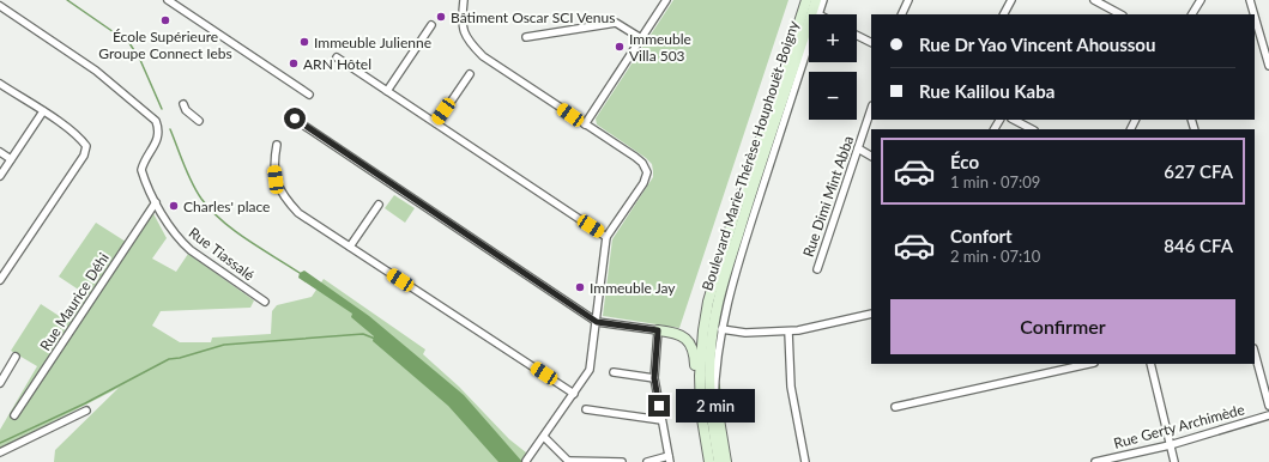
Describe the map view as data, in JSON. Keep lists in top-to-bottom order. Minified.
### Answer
{"streets":{"main road":["Boulevard Marie-Thérèse Houphouët-Boigny"],"street":["Rue Dimi Mint Abba","Rue Tiassalé","Rue Maurice Déhi","Rue Gerty Archimède"]},"crossings":[["Rue Tiassalé","Rue Maurice Déhi"]],"places":["Bâtiment Oscar SCI Venus","École Supérieure Groupe Connect Iebs","Immeuble Julienne","Immeuble Villa 503","ARN Hôtel","Charles' place","Immeuble Jay"],"page":{"map_buttons":["+","−"],"banner":["Rue Dr Yao Vincent Ahoussou","Rue Kalilou Kaba"],"list":[{"name":"Éco","note":"1 min · 07:09","value":"627 CFA"},{"name":"Confort","note":"2 min · 07:10","value":"846 CFA"}],"buttons":"Confirmer","bubble":"2 min"}}
